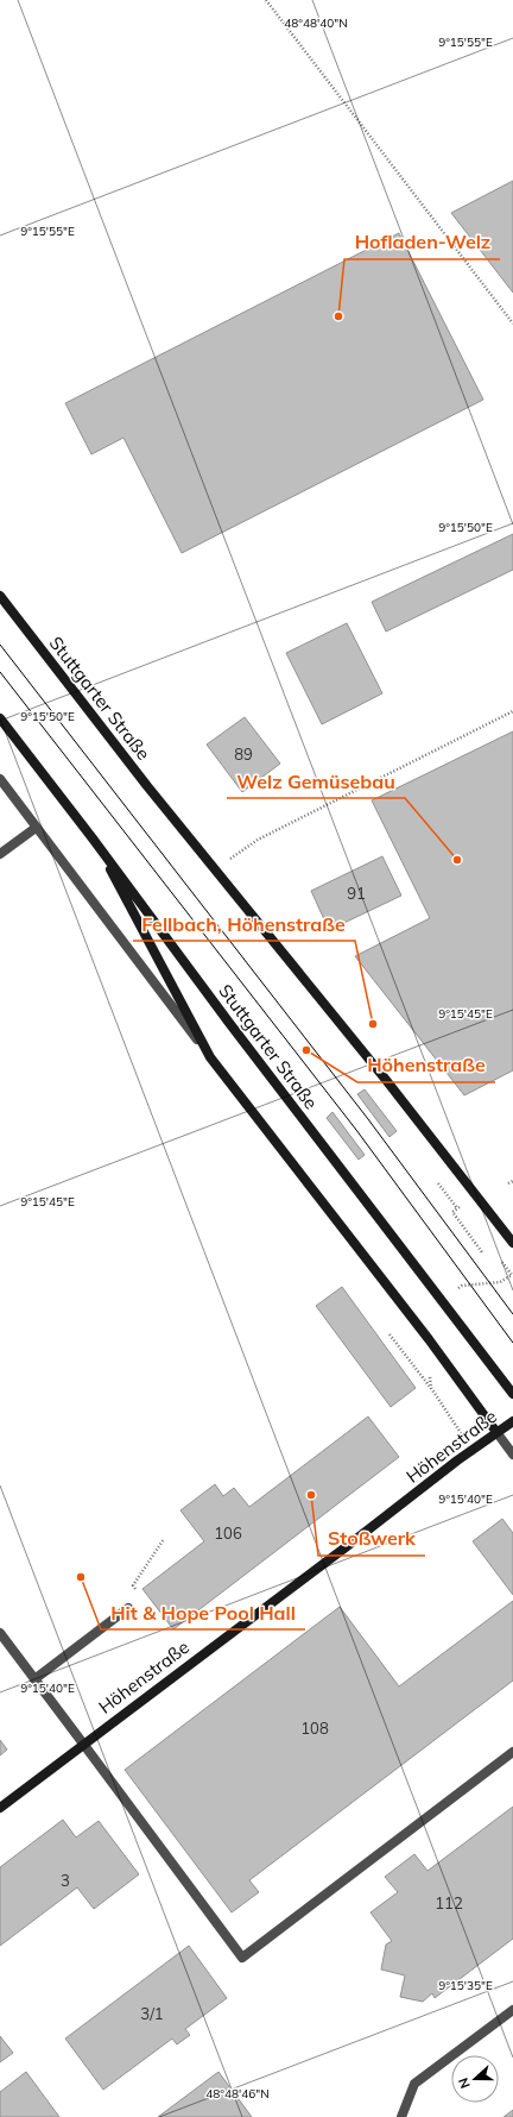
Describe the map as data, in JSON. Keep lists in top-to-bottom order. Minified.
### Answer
{"streets":{"main road":["Stuttgarter Straße","Höhenstraße"]},"places":["Hofladen-Welz","Welz Gemüsebau","Fellbach, Höhenstraße","Höhenstraße","Stoßwerk","Hit & Hope Pool Hall"],"house_numbers":["89","91","106","108","3","112","3/1"],"north":"left","coordinates":["48°48'40\"N","9°15'55\"E","9°15'50\"E","9°15'45\"E","9°15'40\"E","9°15'35\"E","48°48'46\"N"]}
